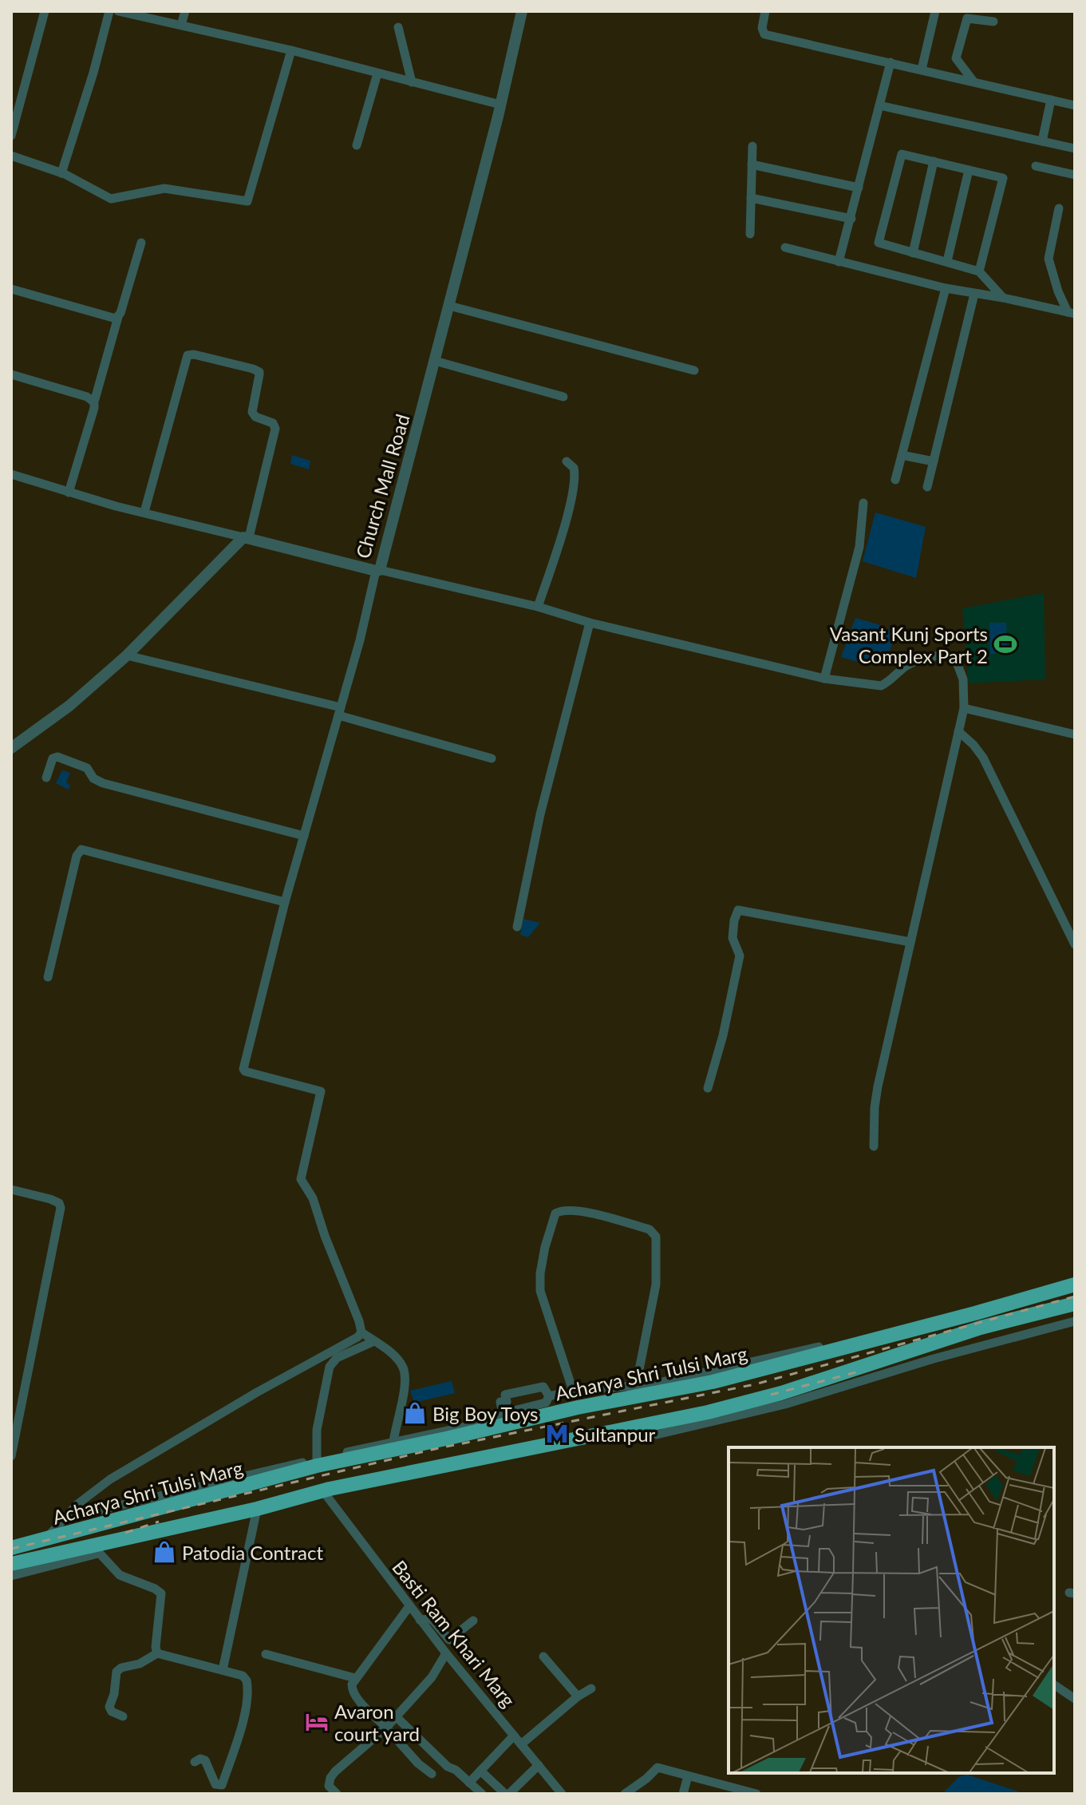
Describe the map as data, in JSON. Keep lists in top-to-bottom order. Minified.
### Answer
{"streets":{"highway":["Acharya Shri Tulsi Marg"],"street":["Church Mall Road","Basti Ram Khari Marg"]},"crossings":[["Acharya Shri Tulsi Marg","Basti Ram Khari Marg"]],"places":{"sports":["Vasant Kunj Sports Complex Part 2"],"shop":["Big Boy Toys","Patodia Contract"],"metro station":["Sultanpur"],"hotel":["Avaron court yard"]}}
